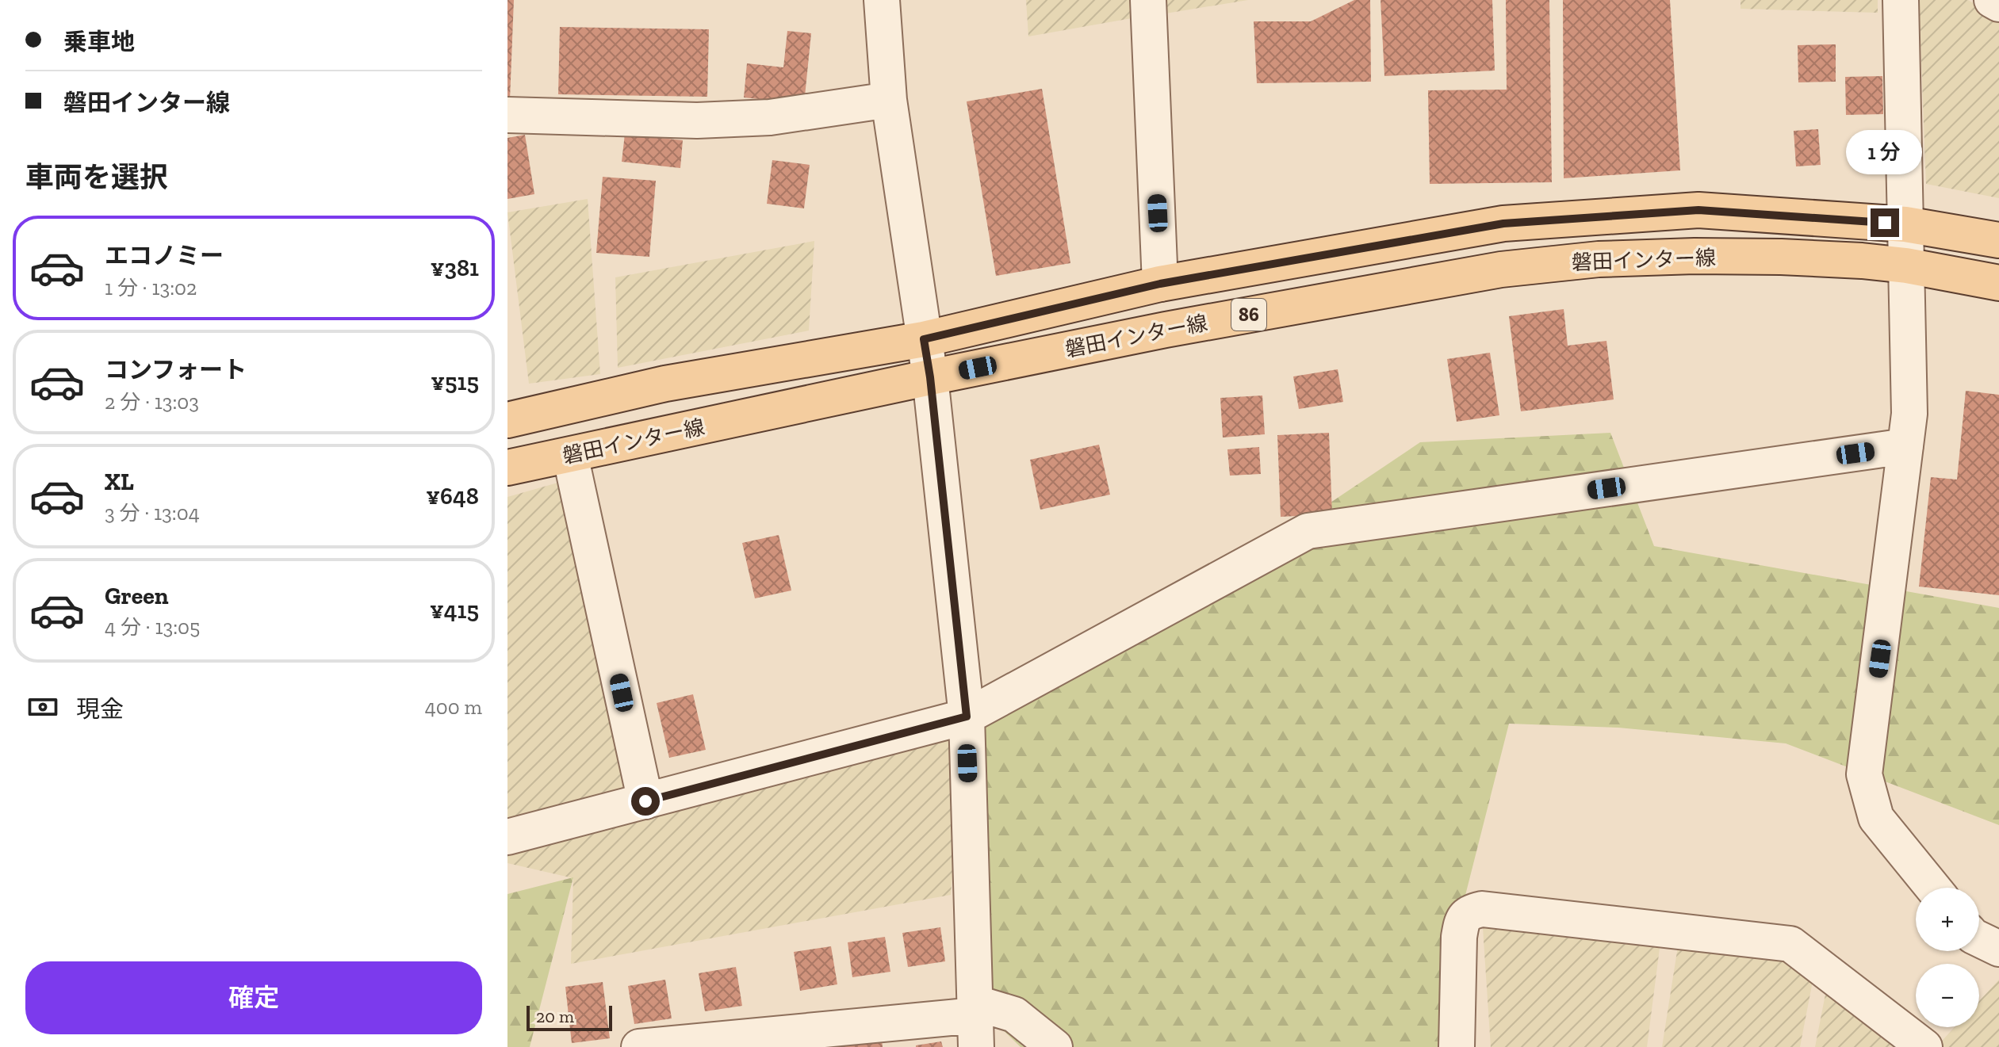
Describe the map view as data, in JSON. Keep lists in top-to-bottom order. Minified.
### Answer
{"streets":{"main road":["磐田インター線","86"]},"scale_bar":"20 m","page":{"banner":["乗車地","磐田インター線"],"bubble":"1 分","heading":"車両を選択","list":[{"name":"エコノミー","note":"1 分 · 13:02","value":"¥381"},{"name":"コンフォート","note":"2 分 · 13:03","value":"¥515"},{"name":"XL","note":"3 分 · 13:04","value":"¥648"},{"name":"Green","note":"4 分 · 13:05","value":"¥415"}],"pay":["現金","400 m"],"map_buttons":["+","−"],"buttons":"確定","scale":"20 m"}}
